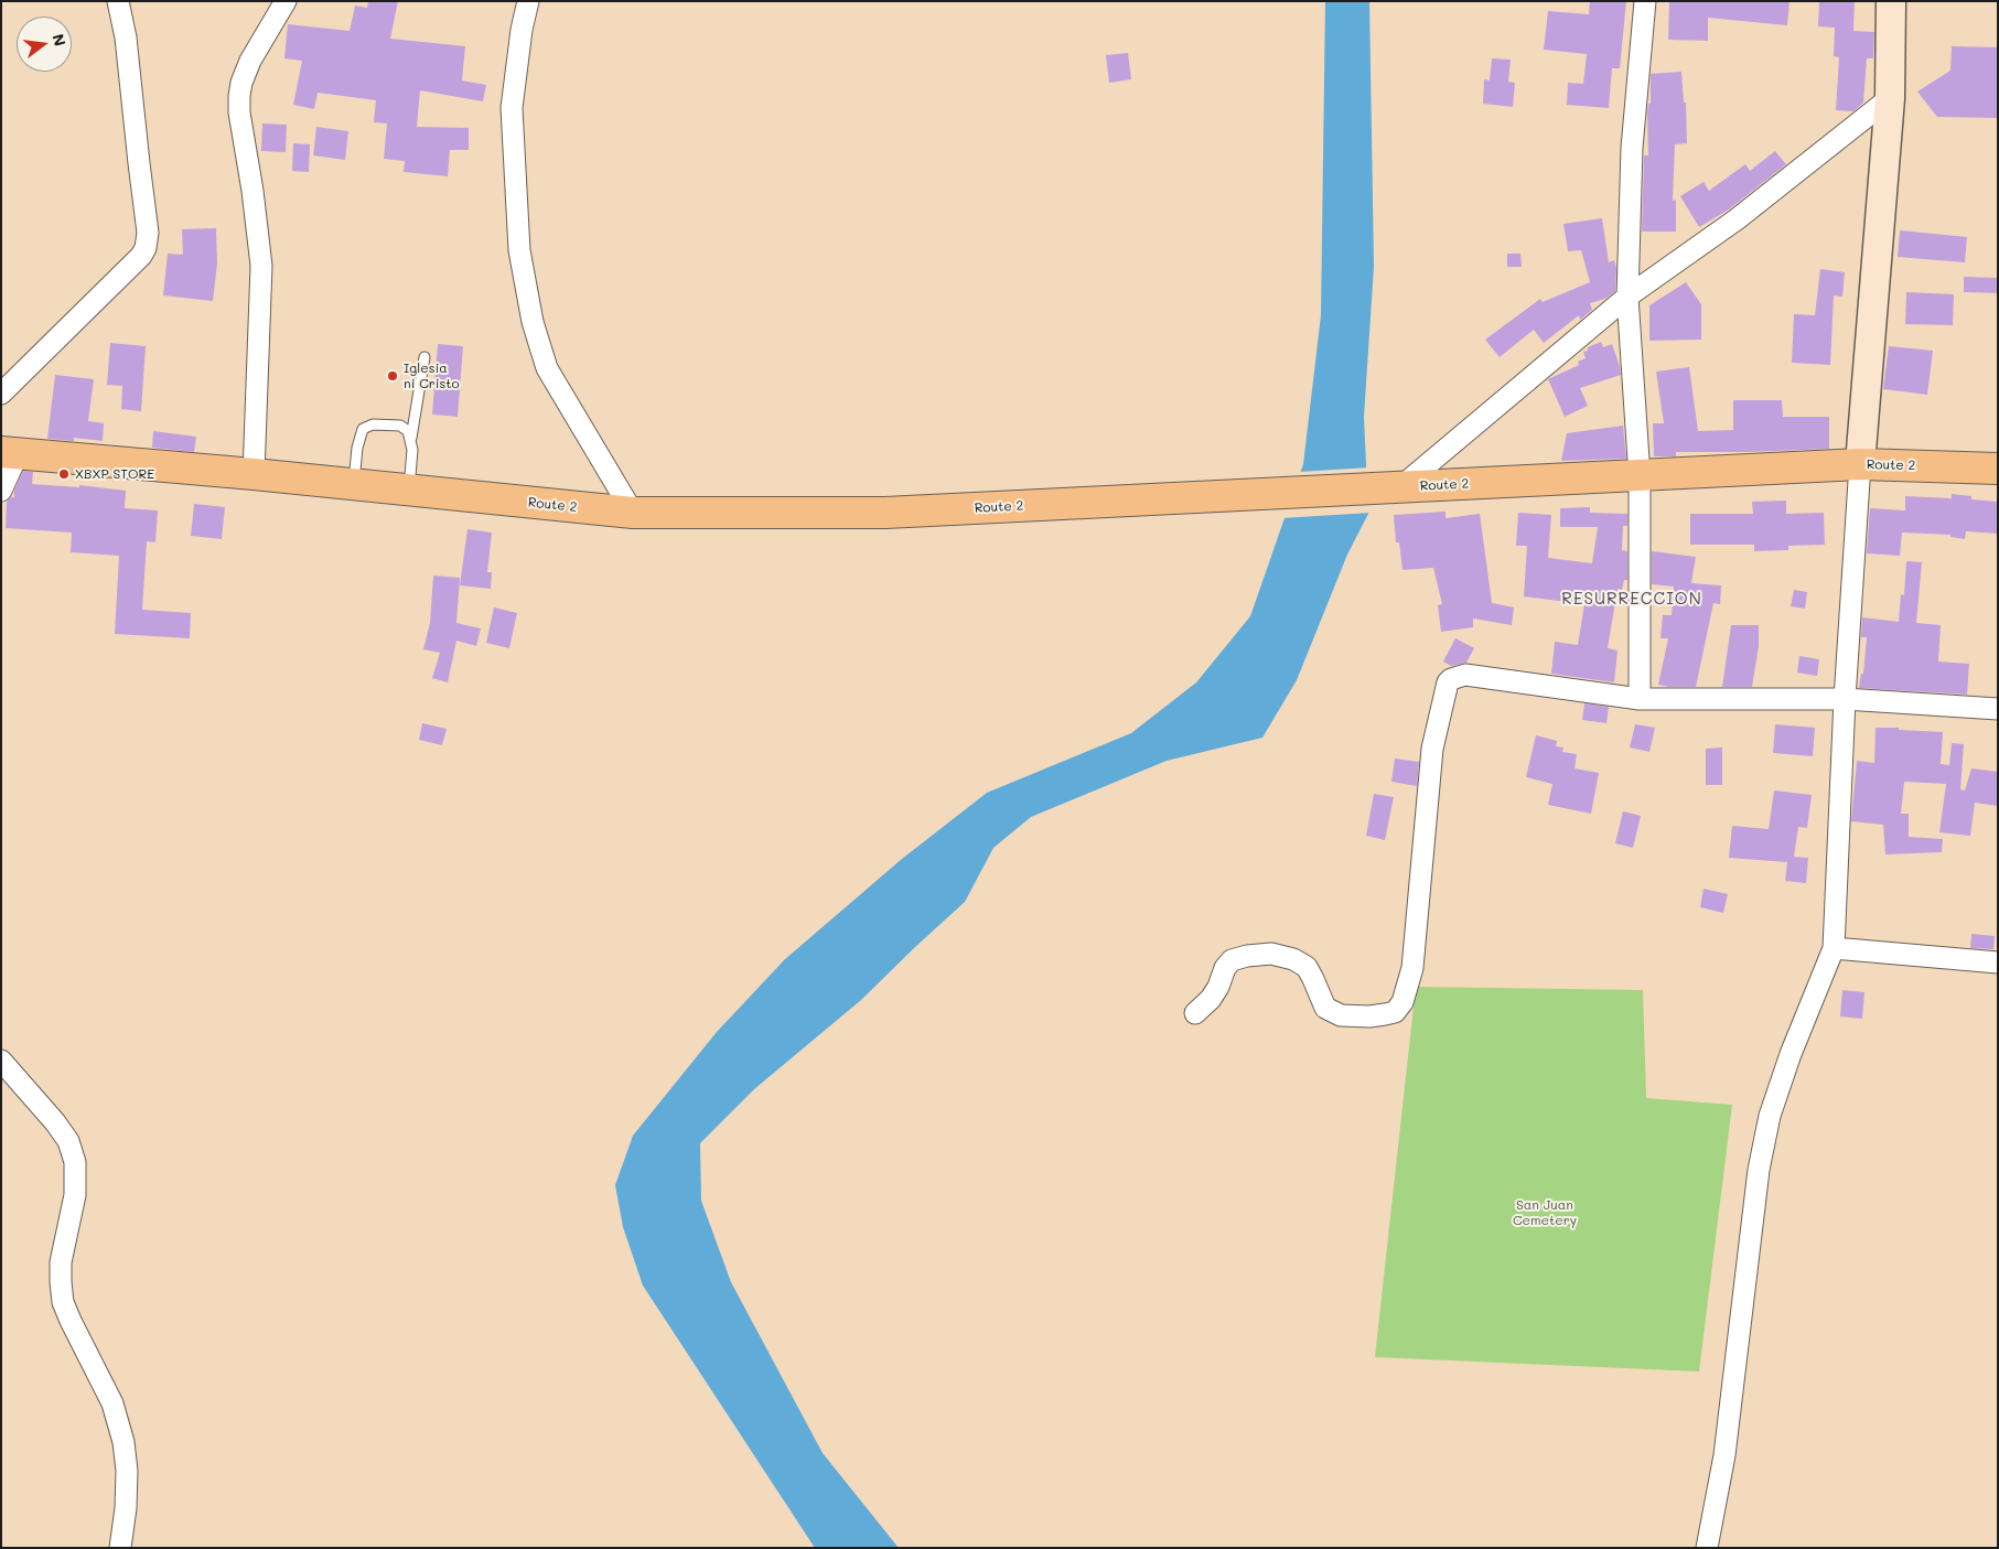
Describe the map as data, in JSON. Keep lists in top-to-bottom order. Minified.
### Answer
{"streets":{"highway":["Route 2"]},"districts":["RESURRECCION"],"parks":["San Juan Cemetery"],"places":["Iglesia ni Cristo","XBXP STORE"],"north":"right"}
